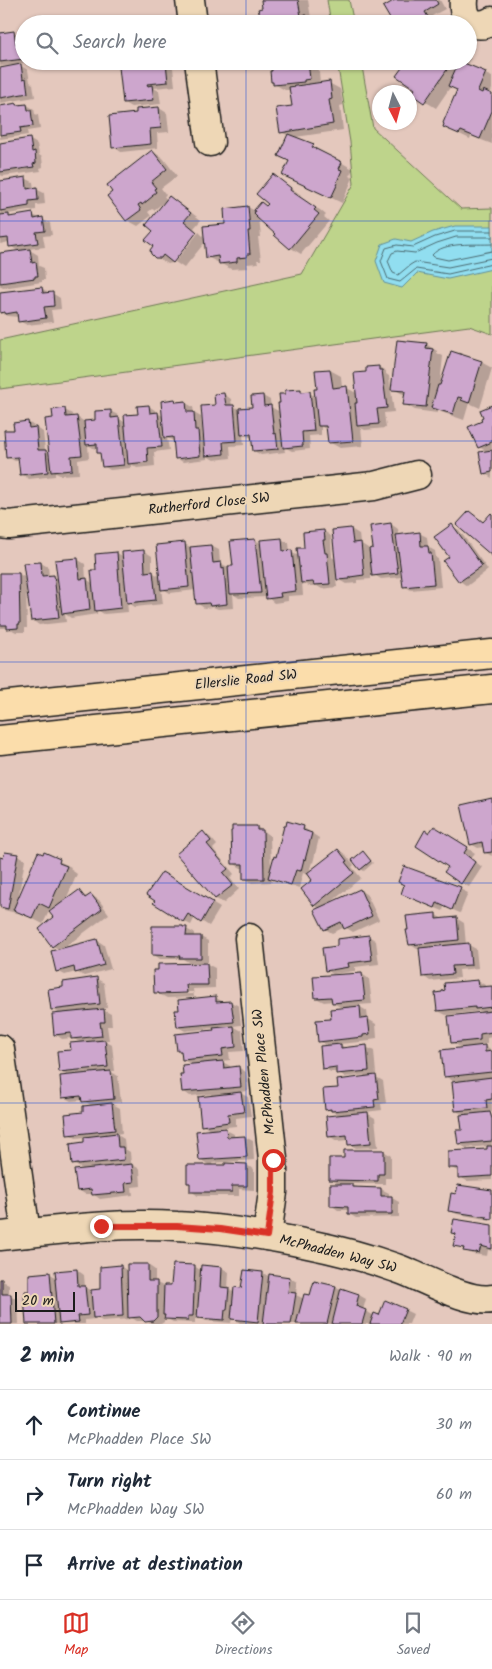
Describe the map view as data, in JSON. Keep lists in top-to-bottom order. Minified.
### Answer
{"streets":{"main road":["Ellerslie Road SW"],"street":["Rutherford Close SW","McPhadden Place SW","McPhadden Way SW"]},"crossings":[["McPhadden Place SW","McPhadden Way SW"]],"scale_bar":"20 m","north":"bottom","page":{"search":"Search here","scale":"20 m","heading":["2 min","Walk · 90 m"],"list":[["Continue","McPhadden Place SW","30 m"],["Turn right","McPhadden Way SW","60 m"],"Arrive at destination"],"nav":["Map","Directions","Saved"]}}
